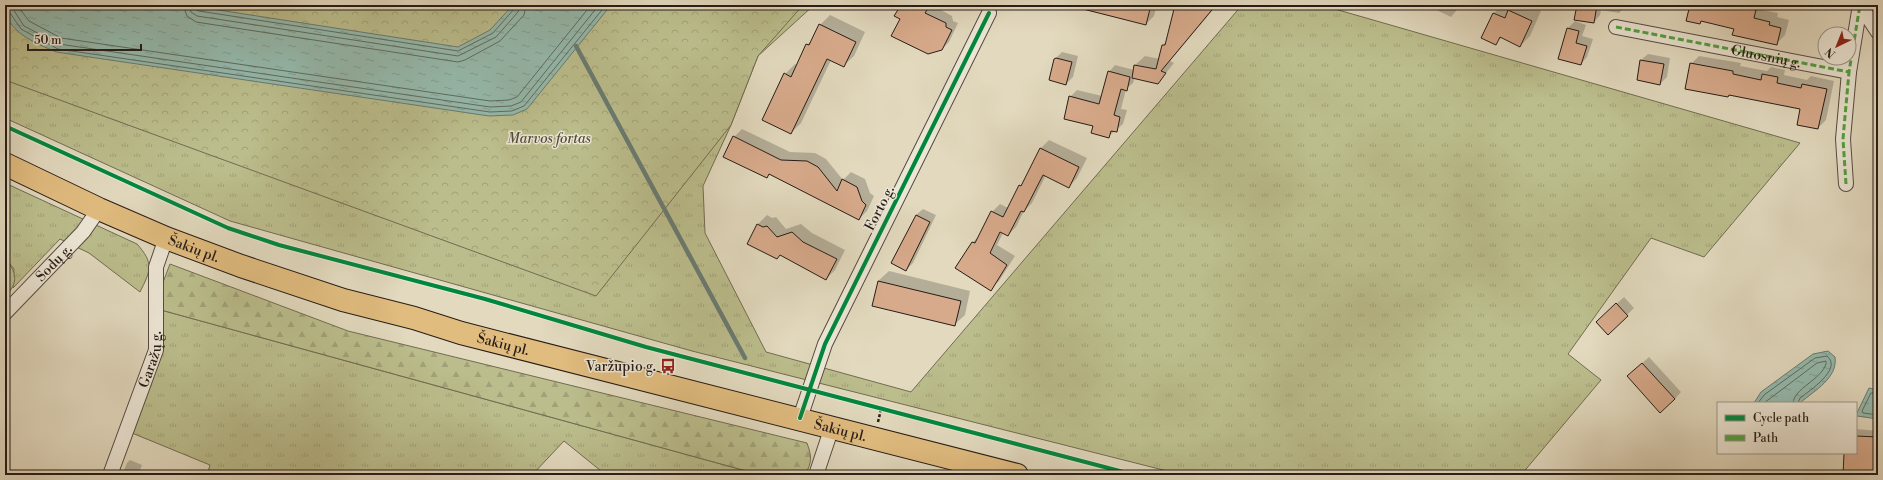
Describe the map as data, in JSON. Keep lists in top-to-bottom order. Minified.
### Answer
{"streets":{"main road":["Šakių pl."],"street":["Gluosnių g.","Forto g.","Sodų g.","Garažų g."]},"crossings":[["Forto g.","Šakių pl."],["Šakių pl.","Sodų g."],["Šakių pl.","Garažų g."]],"parks":["Marvos fortas"],"places":{"bus stop":["Varžupio g."]},"legend":["Cycle path","Path"],"scale_bar":"50 m","north":"bottom left"}
